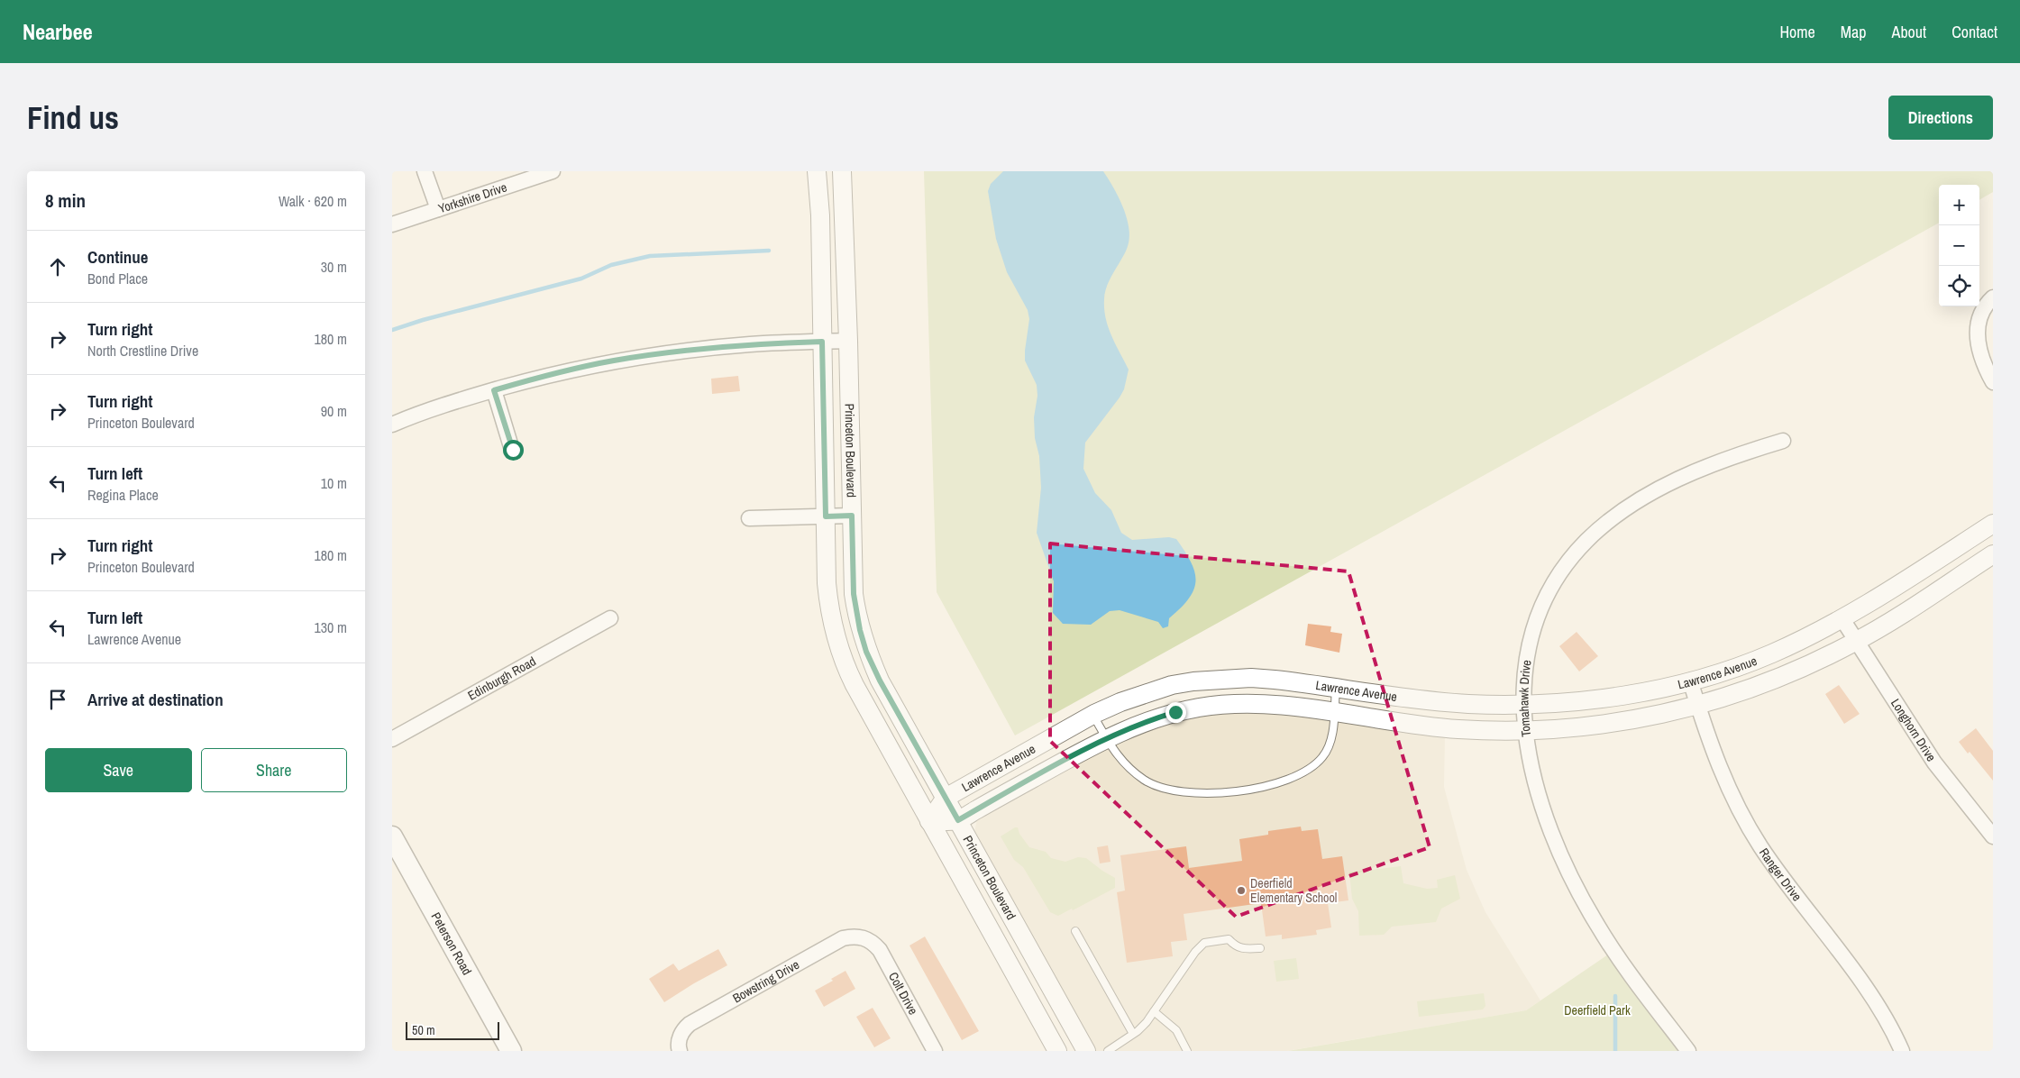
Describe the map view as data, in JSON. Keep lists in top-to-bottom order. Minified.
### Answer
{"streets":{"main road":["Peterson Road"],"street":["Yorkshire Drive","Princeton Boulevard","Lawrence Avenue","Edinburgh Road","Tomahawk Drive","Longhorn Drive","Ranger Drive","Bowstring Drive","Colt Drive"]},"crossings":[["Princeton Boulevard","Lawrence Avenue"],["Lawrence Avenue","Tomahawk Drive"],["Lawrence Avenue","Longhorn Drive"],["Lawrence Avenue","Ranger Drive"],["Bowstring Drive","Colt Drive"]],"parks":["Deerfield Park"],"places":["Deerfield Elementary School"],"scale_bar":"50 m","page":{"header":"Nearbee","nav":["Home","Map","About","Contact"],"buttons":["Directions",["Save","Share"]],"title":"Find us","heading":["8 min","Walk · 620 m"],"map_buttons":["+","−"],"list":[["Continue","Bond Place","30 m"],["Turn right","North Crestline Drive","180 m"],["Turn right","Princeton Boulevard","90 m"],["Turn left","Regina Place","10 m"],["Turn right","Princeton Boulevard","180 m"],["Turn left","Lawrence Avenue","130 m"],"Arrive at destination"],"scale":"50 m"}}
